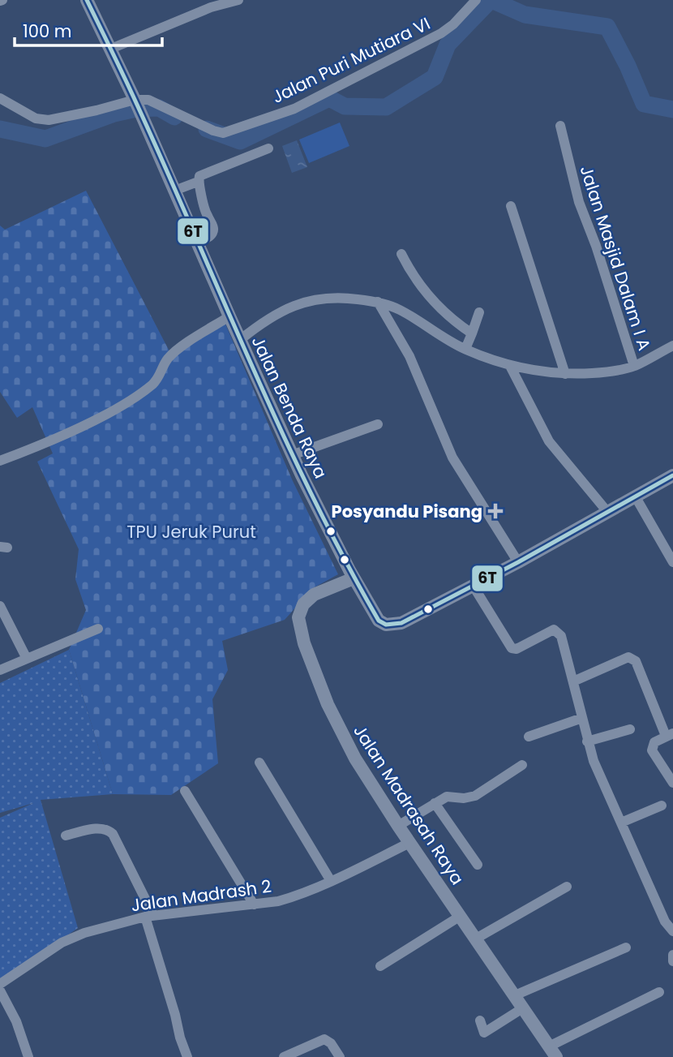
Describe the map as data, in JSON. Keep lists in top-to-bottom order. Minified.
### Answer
{"streets":{"street":["Jalan Puri Mutiara VI","Jalan Masjid Dalam I A","Jalan Benda Raya","Jalan Madrasah Raya","Jalan Madrash 2"]},"crossings":[["Jalan Puri Mutiara VI","Jalan Benda Raya"],["Jalan Benda Raya","Jalan Madrasah Raya"],["Jalan Madrasah Raya","Jalan Madrash 2"]],"parks":["TPU Jeruk Purut"],"places":{"health":["Posyandu Pisang"]},"lines":["transit line 6T"],"scale_bar":"100 m"}
